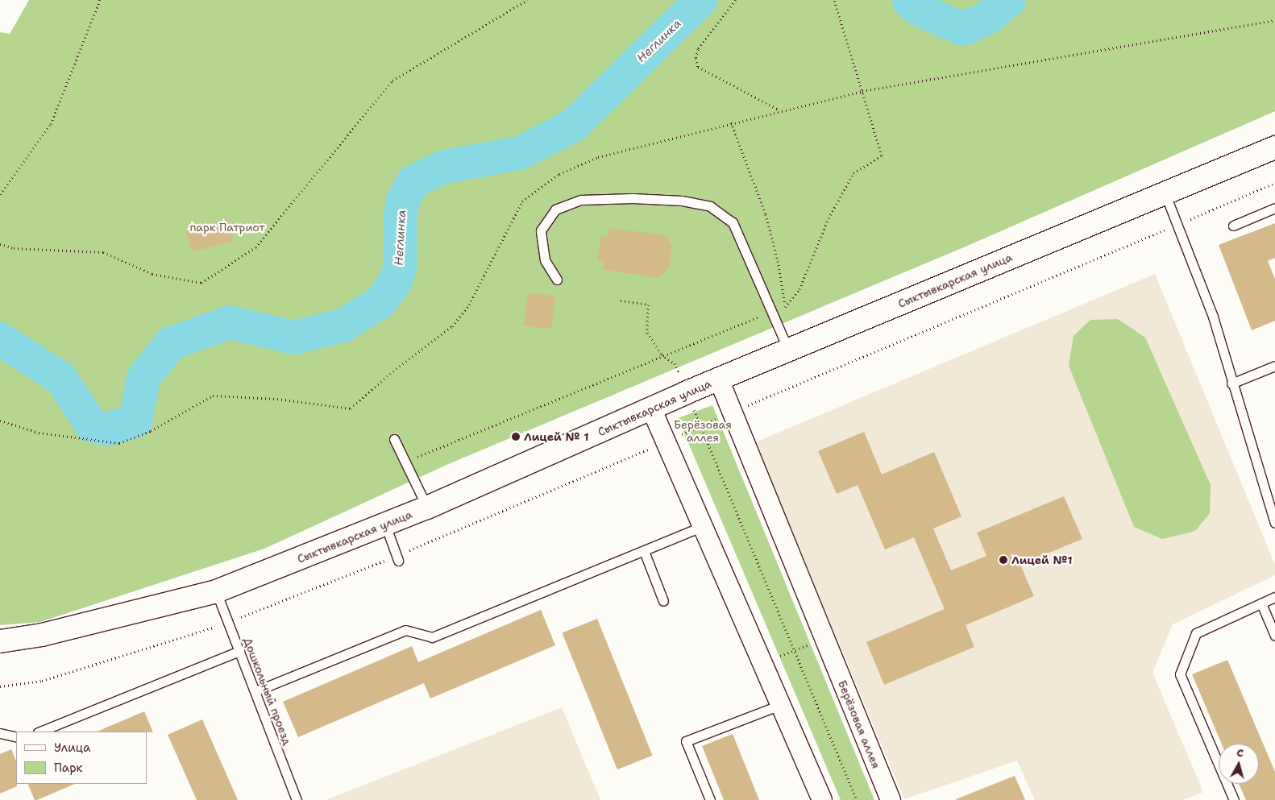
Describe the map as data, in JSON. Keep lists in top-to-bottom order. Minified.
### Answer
{"streets":{"street":["Сыктывкарская улица","Берёзовая аллея"],"lane":["Дошкольный проезд"]},"crossings":[["Сыктывкарская улица","Дошкольный проезд"],["Сыктывкарская улица","Берёзовая аллея"]],"water":["Неглинка"],"parks":["парк Патриот","Берёзовая аллея"],"places":["Лицей № 1","Лицей №1"],"legend":["Улица","Парк"],"north":"top"}
